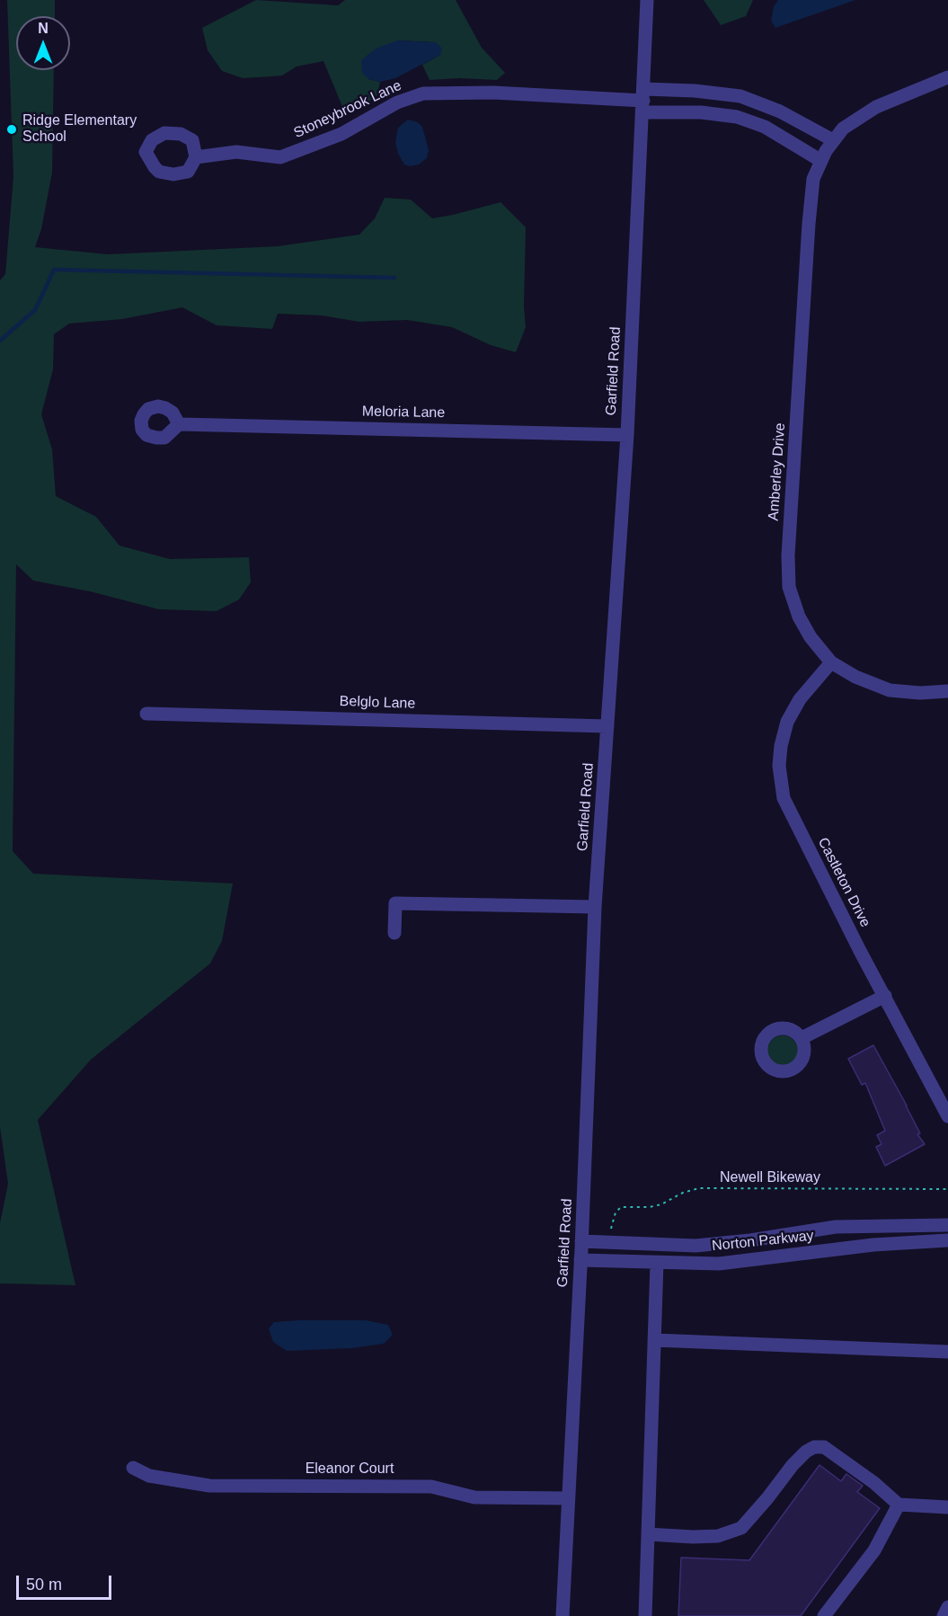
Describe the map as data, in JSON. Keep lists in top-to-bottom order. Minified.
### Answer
{"streets":{"street":["Stoneybrook Lane","Garfield Road","Meloria Lane","Amberley Drive","Belglo Lane","Castleton Drive","Norton Parkway","Eleanor Court"],"path":["Newell Bikeway"]},"crossings":[["Stoneybrook Lane","Garfield Road"],["Garfield Road","Meloria Lane"],["Garfield Road","Belglo Lane"],["Garfield Road","Norton Parkway"],["Garfield Road","Eleanor Court"],["Amberley Drive","Castleton Drive"]],"places":["Ridge Elementary School"],"scale_bar":"50 m","north":"top"}
